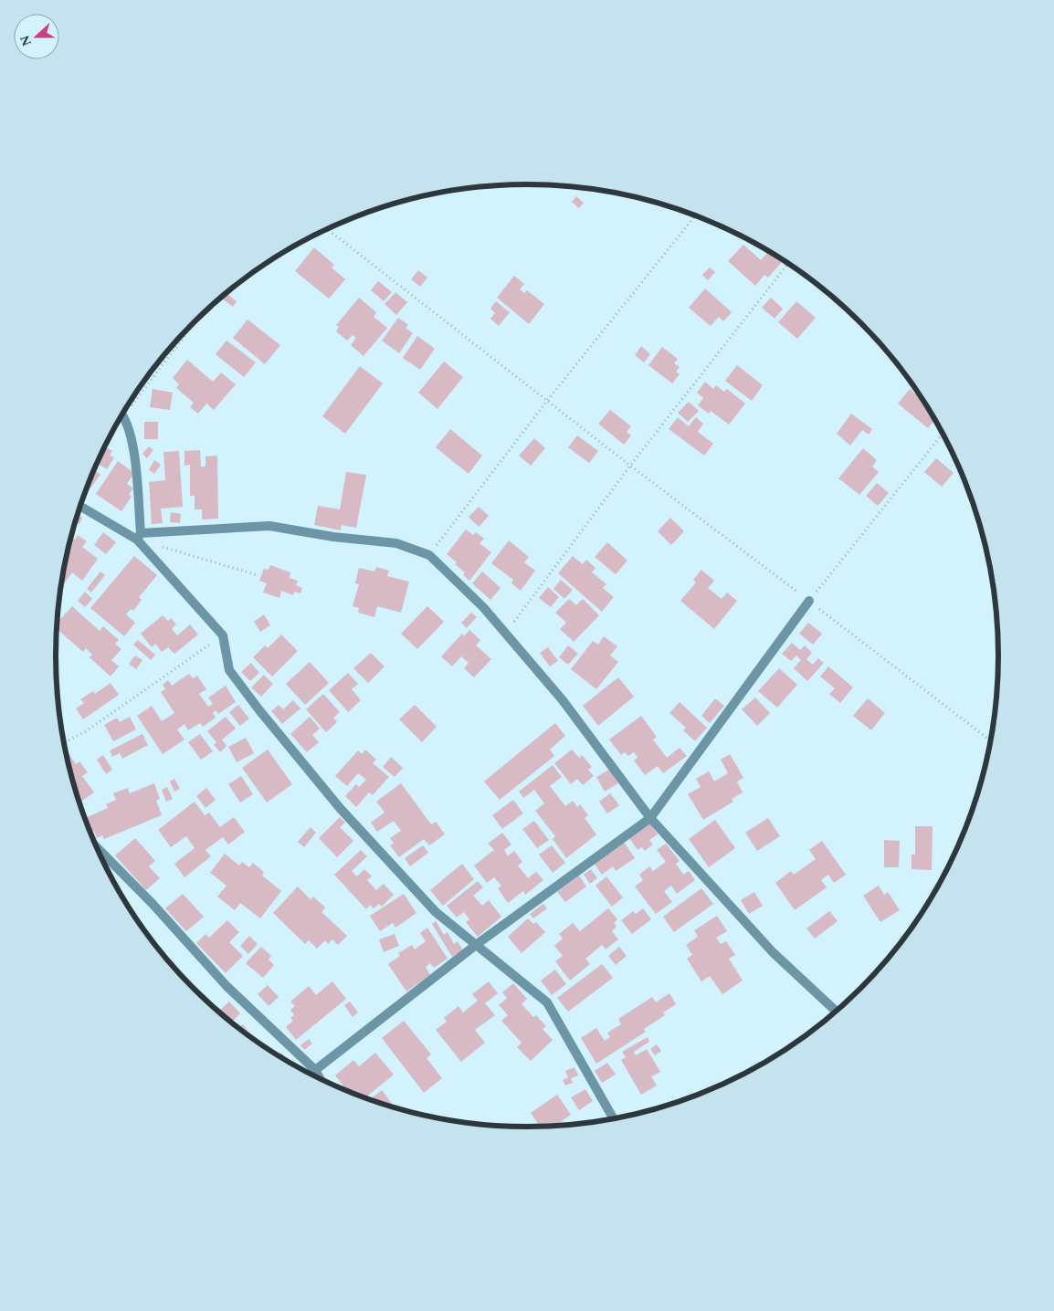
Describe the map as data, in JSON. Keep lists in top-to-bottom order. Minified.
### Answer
{"north":"left"}
